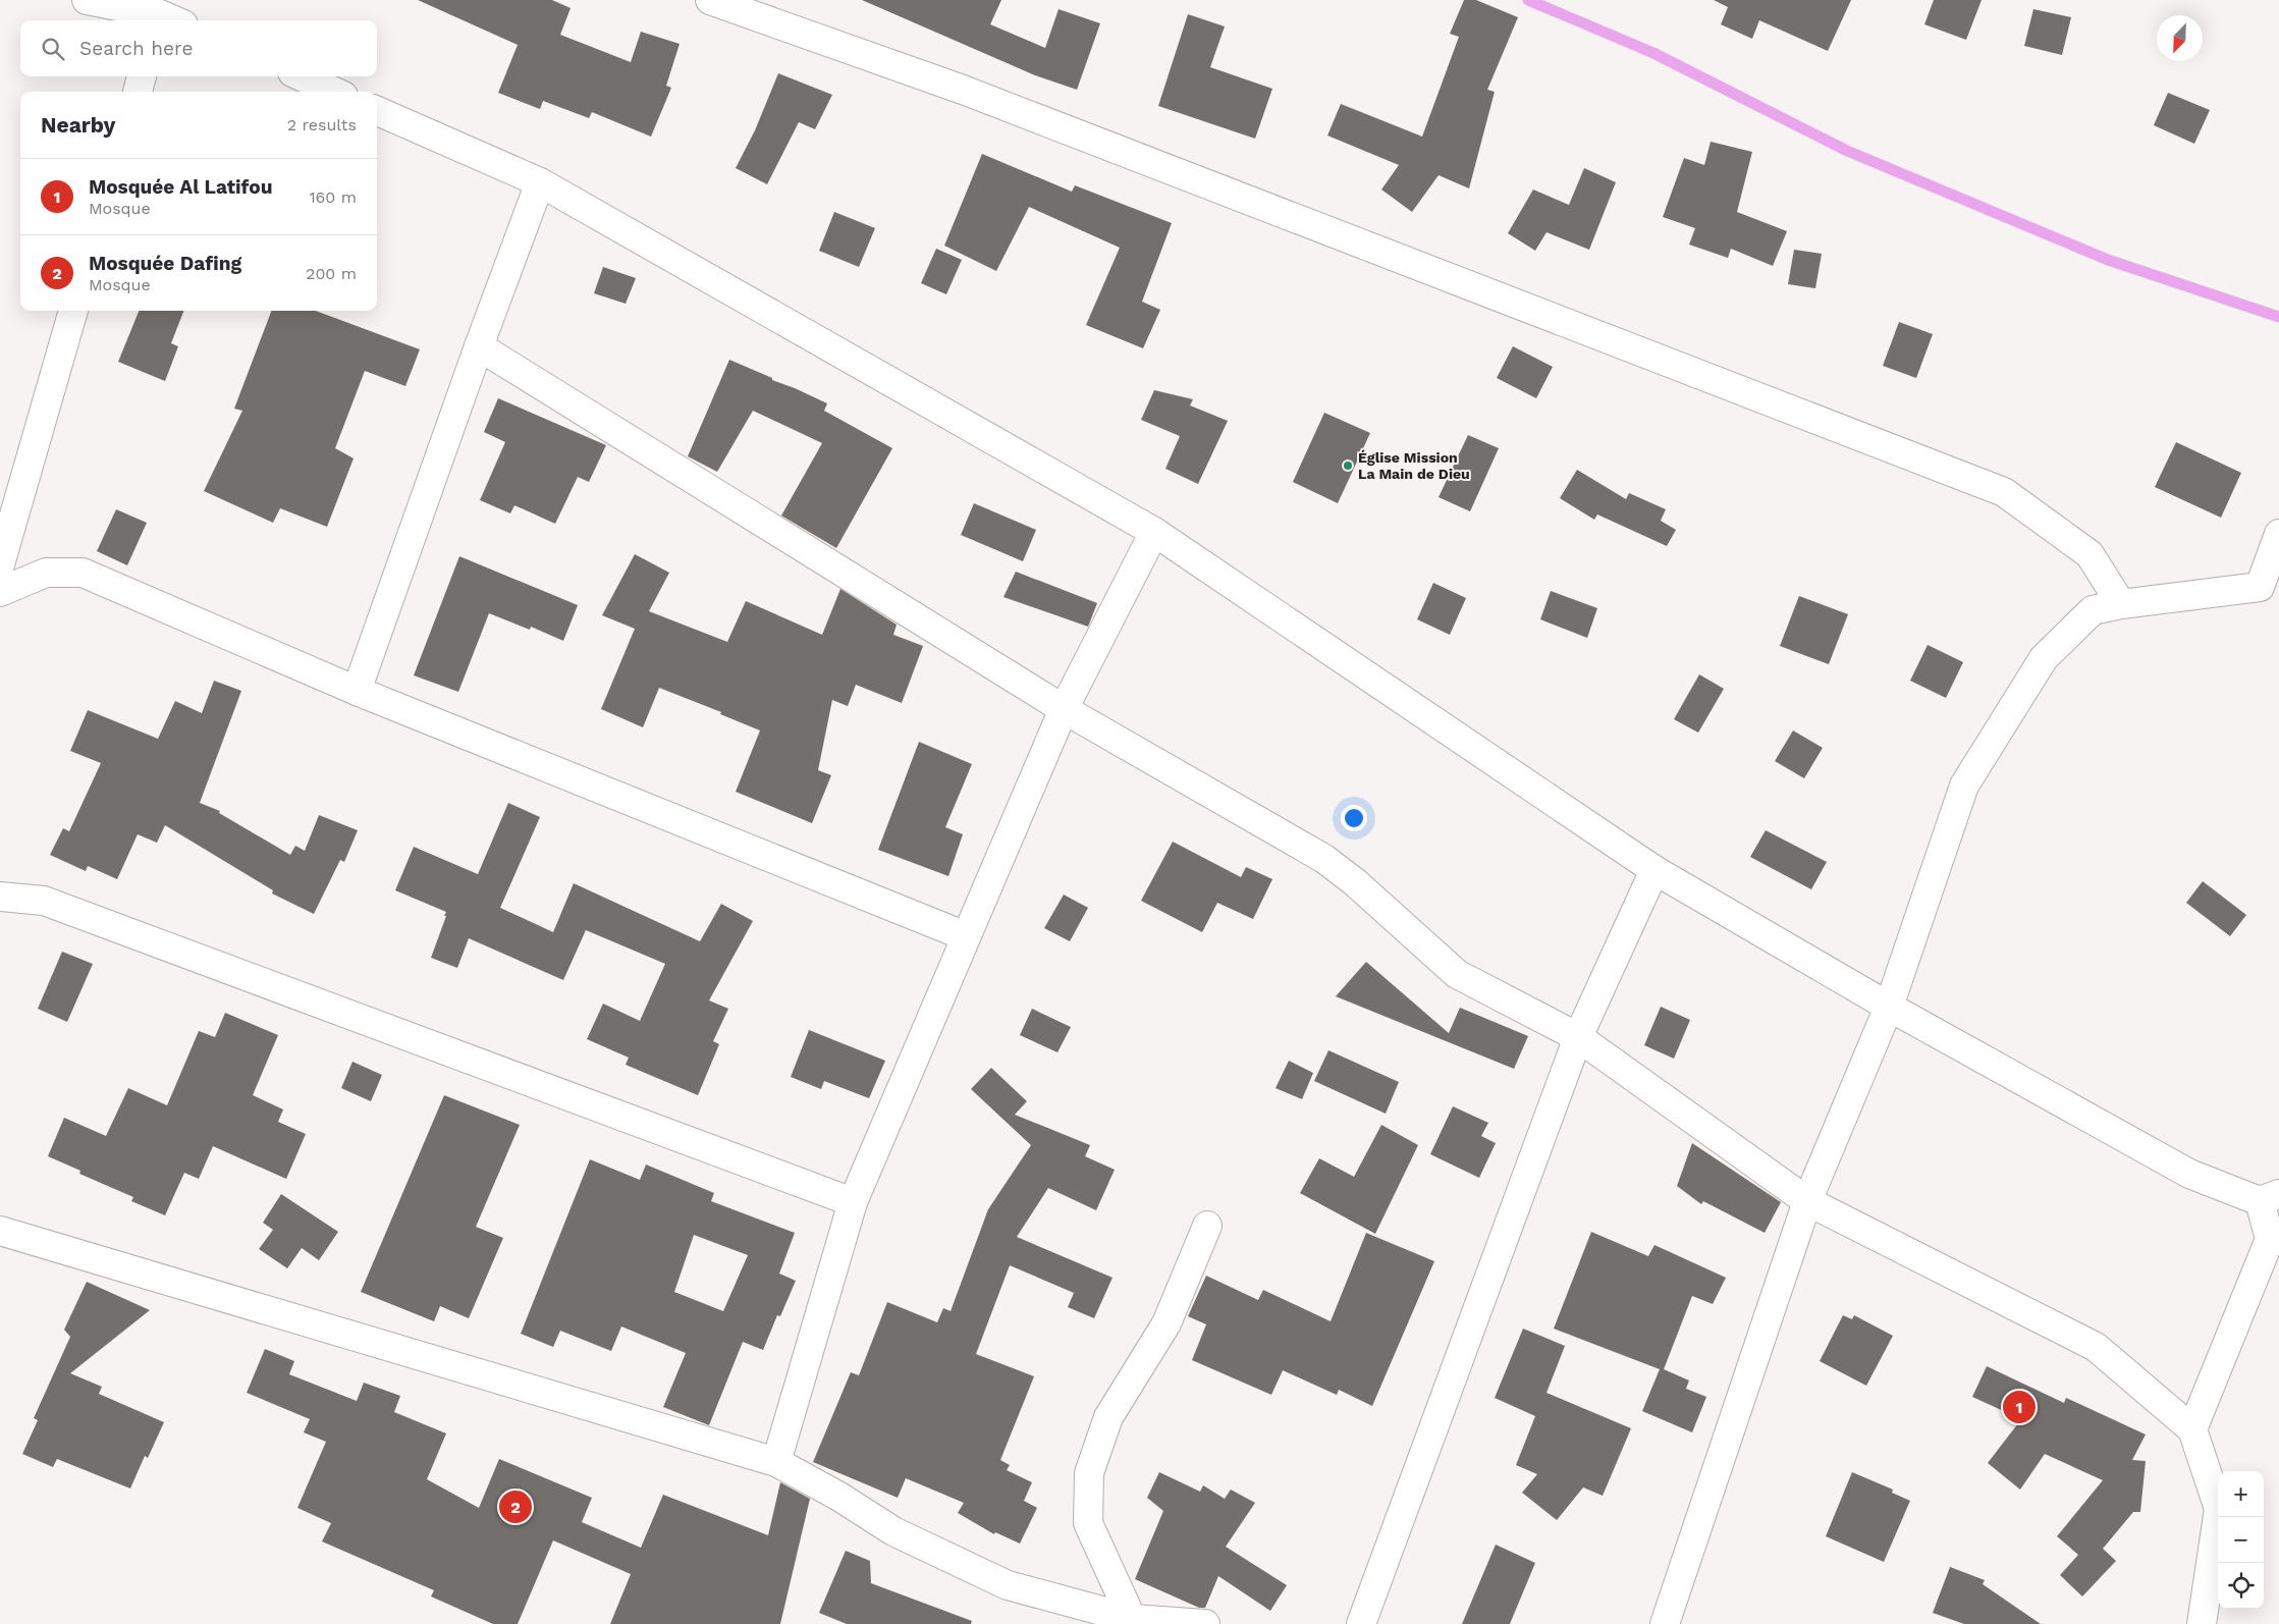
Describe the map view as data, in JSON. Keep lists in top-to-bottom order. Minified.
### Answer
{"places":["Église Mission La Main de Dieu"],"north":"bottom left","page":{"search":"Search here","heading":["Nearby","2 results"],"list":[{"mark":"1","name":"Mosquée Al Latifou","note":"Mosque","value":"160 m"},{"mark":"2","name":"Mosquée Dafing","note":"Mosque","value":"200 m"}],"pins":["1","2"],"map_buttons":["+","−"]}}
